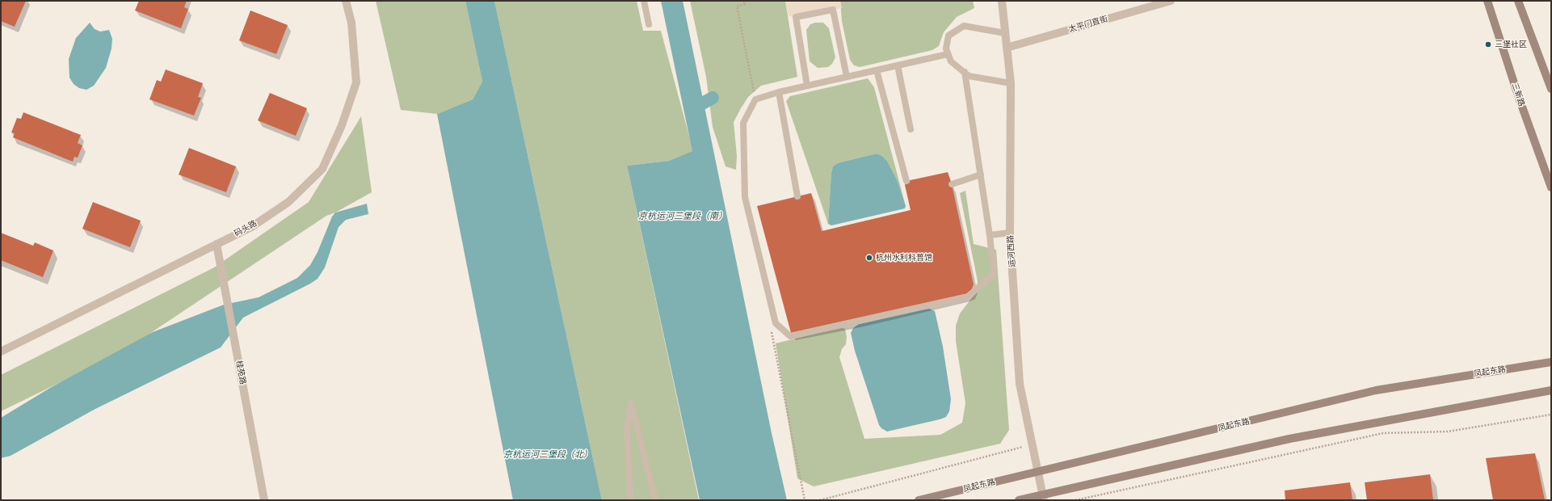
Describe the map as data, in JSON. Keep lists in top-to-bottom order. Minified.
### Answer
{"streets":{"main road":["三新路","凤起东路"],"street":["太平门直街","码头路","运河西路","桂苑路"]},"crossings":[["太平门直街","运河西路"],["码头路","桂苑路"],["运河西路","凤起东路"]],"water":["京杭运河三堡段（南）","京杭运河三堡段（北）"],"places":["三堡社区","杭州水利科普馆"]}
